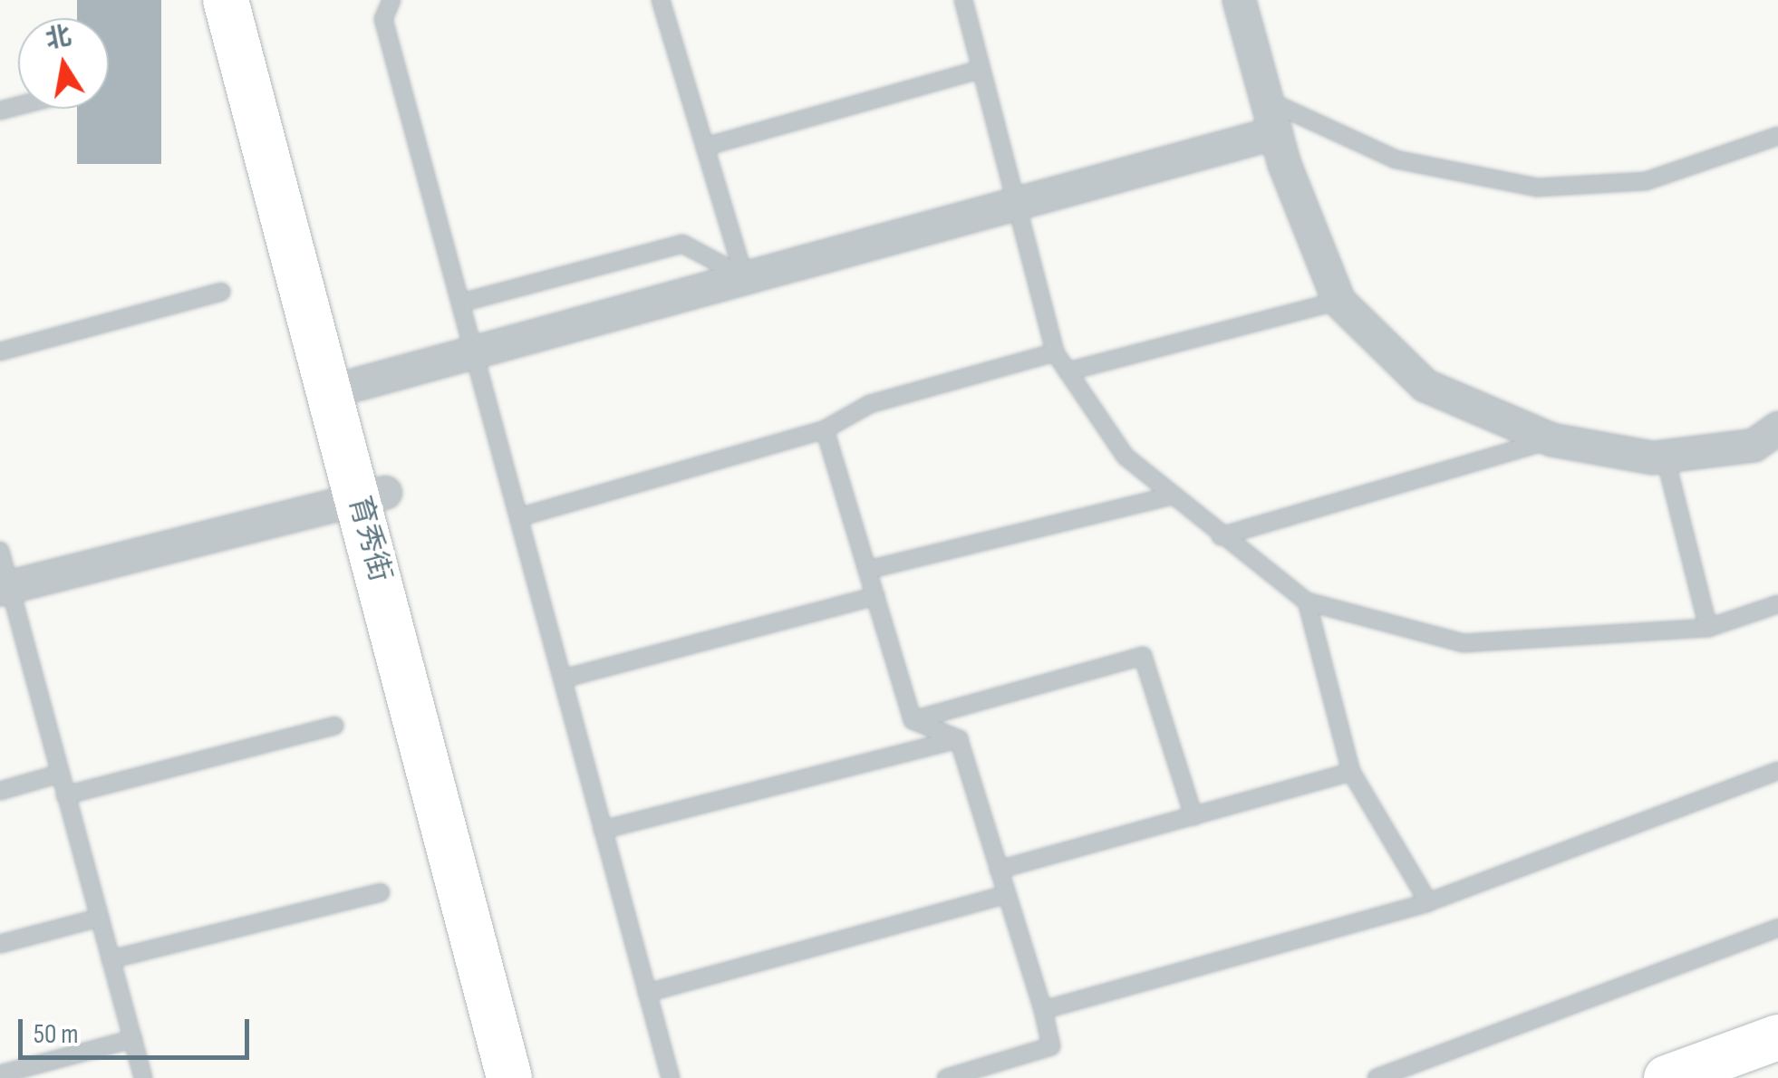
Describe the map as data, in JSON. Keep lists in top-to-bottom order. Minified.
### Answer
{"streets":{"street":["育秀街"]},"scale_bar":"50 m","north":"top"}
